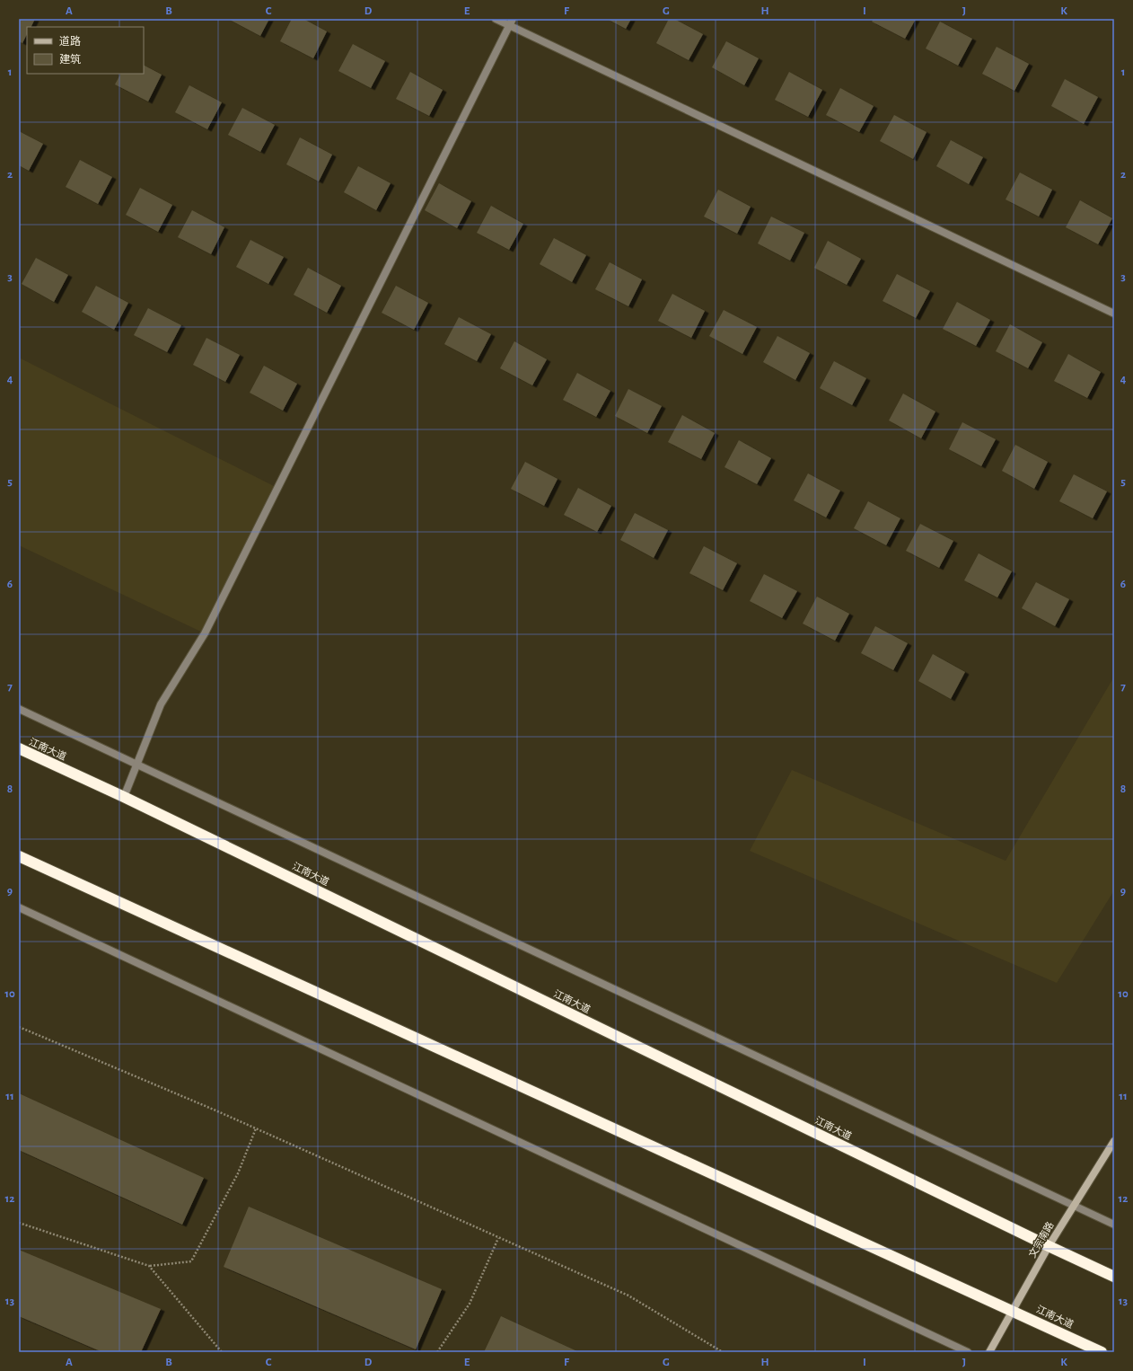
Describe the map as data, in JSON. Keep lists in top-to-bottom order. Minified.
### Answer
{"streets":{"highway":["江南大道"],"main road":["文宗南路"]},"crossings":[["江南大道","文宗南路"]],"legend":["道路","建筑"],"grid":{"columns":["A","B","C","D","E","F","G","H","I","J","K"],"rows":["1","2","3","4","5","6","7","8","9","10","11","12","13"]}}
